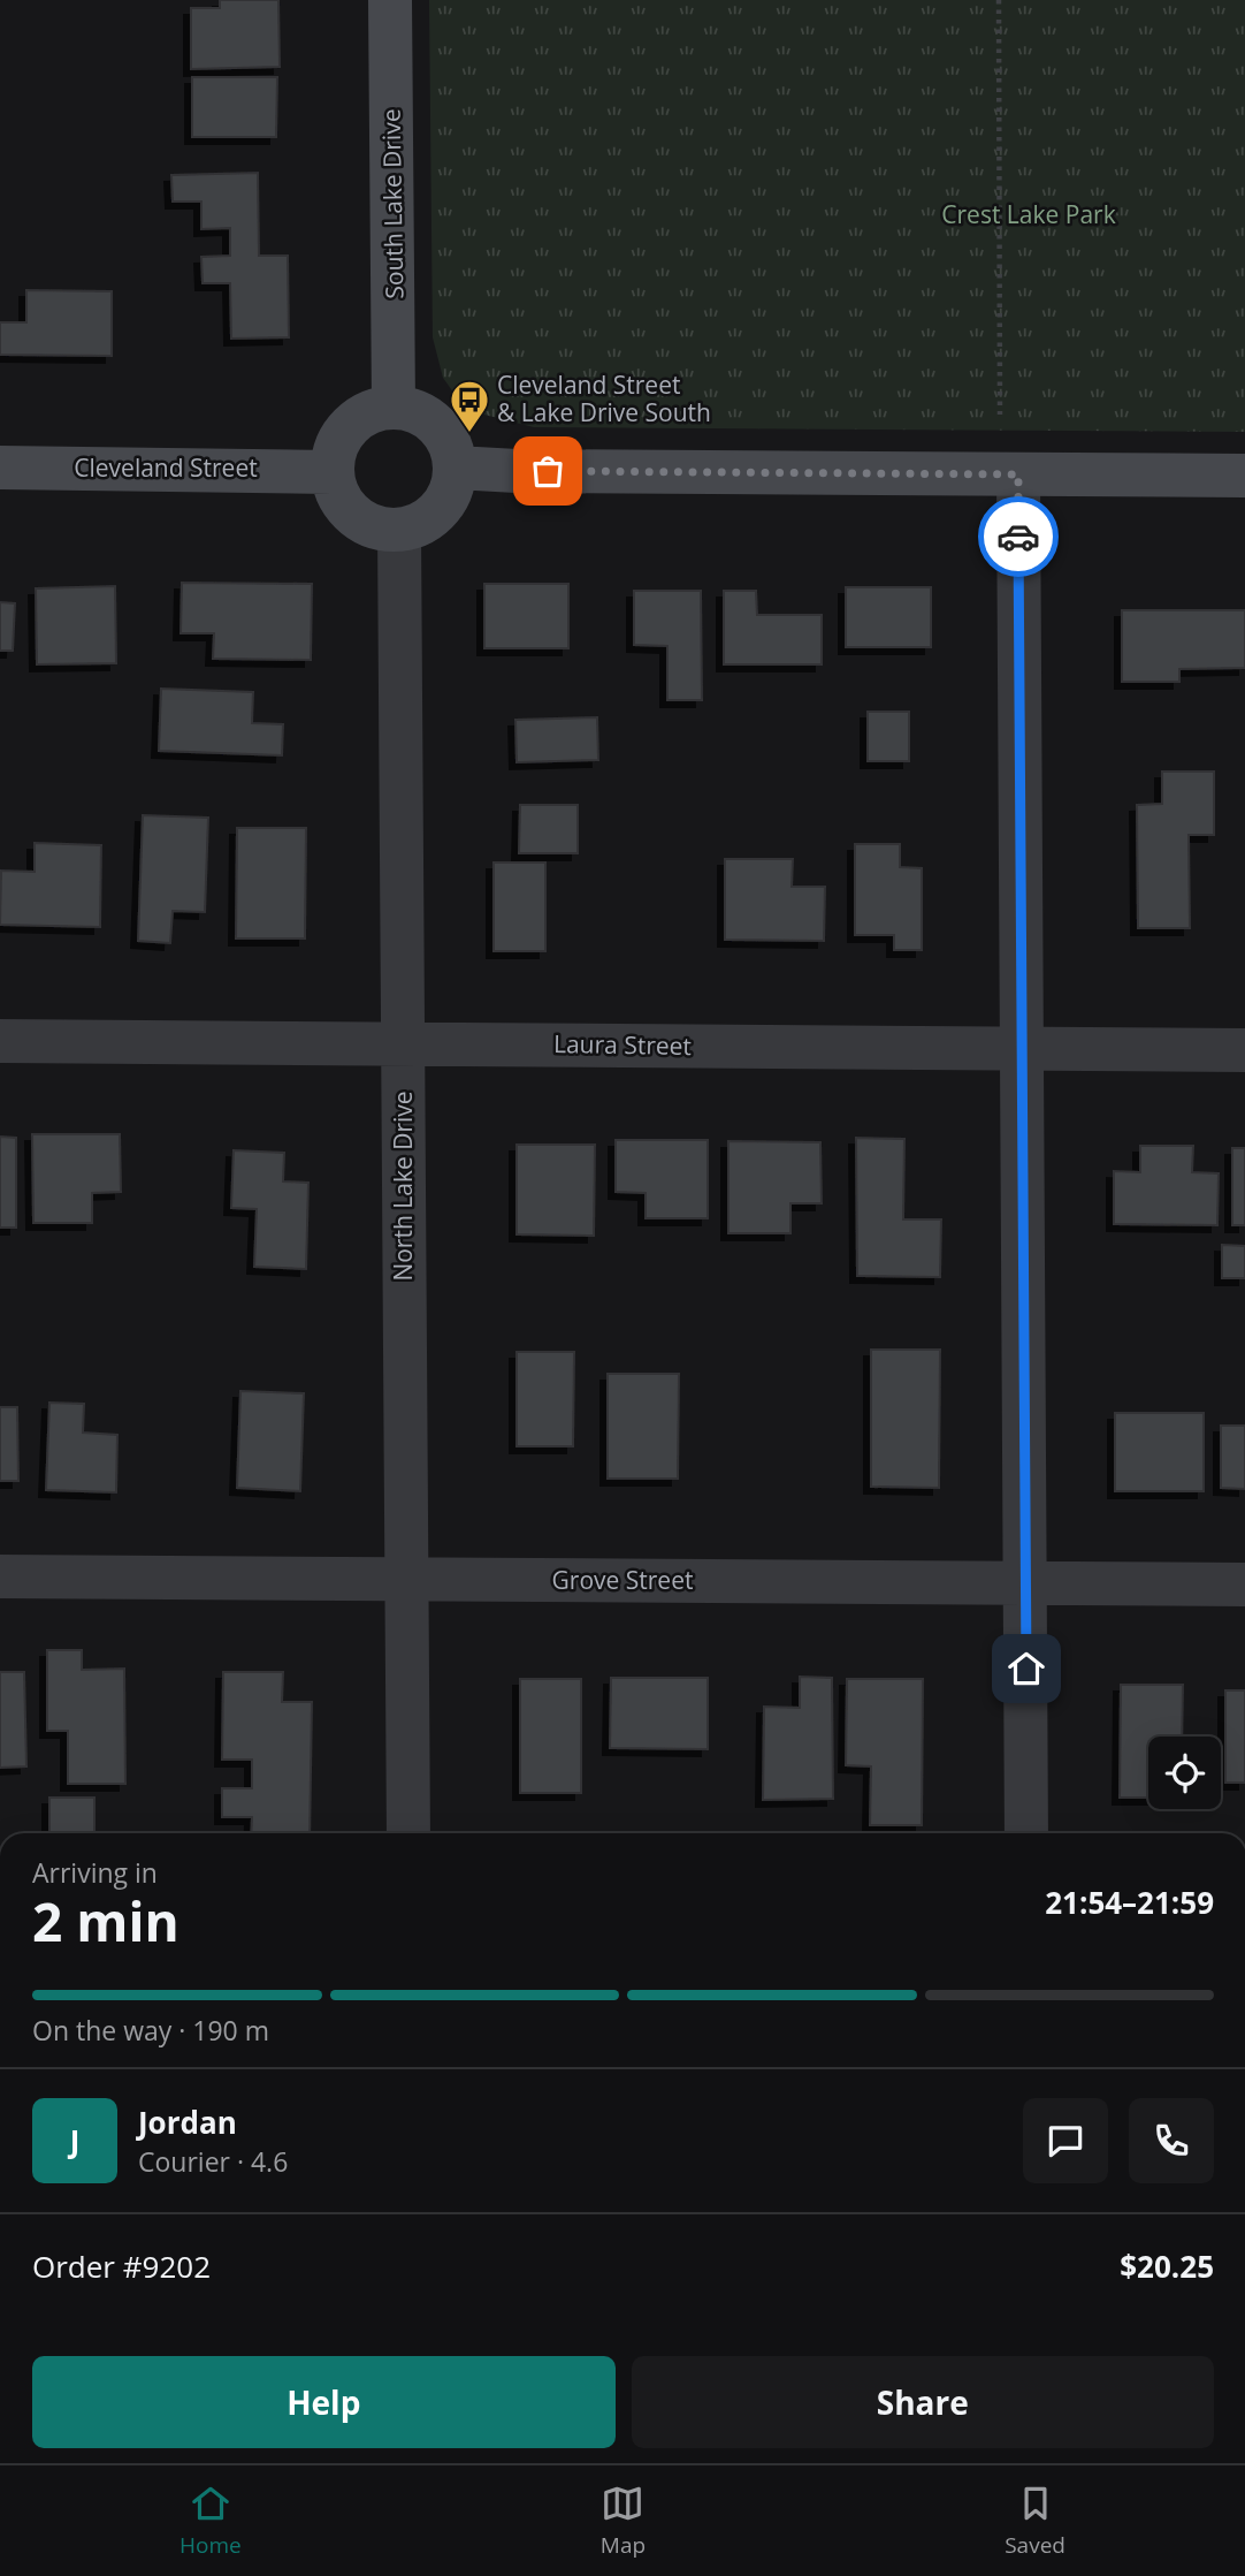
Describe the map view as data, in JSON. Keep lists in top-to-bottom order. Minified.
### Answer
{"streets":{"street":["South Lake Drive","Cleveland Street","Laura Street","North Lake Drive","Grove Street"]},"crossings":[["South Lake Drive","Cleveland Street"],["South Lake Drive","North Lake Drive"],["Cleveland Street","North Lake Drive"],["Laura Street","North Lake Drive"],["North Lake Drive","Grove Street"]],"parks":["Crest Lake Park"],"places":{"bus stop":["Cleveland Street & Lake Drive South"]},"page":{"heading":["2 min","Arriving in","21:54–21:59"],"panel":["Jordan","Courier · 4.6","Order #9202","$20.25"],"bar":"On the way · 190 m","round":"J","buttons":["Help","Share"],"tabs":["Home","Map","Saved"]}}
